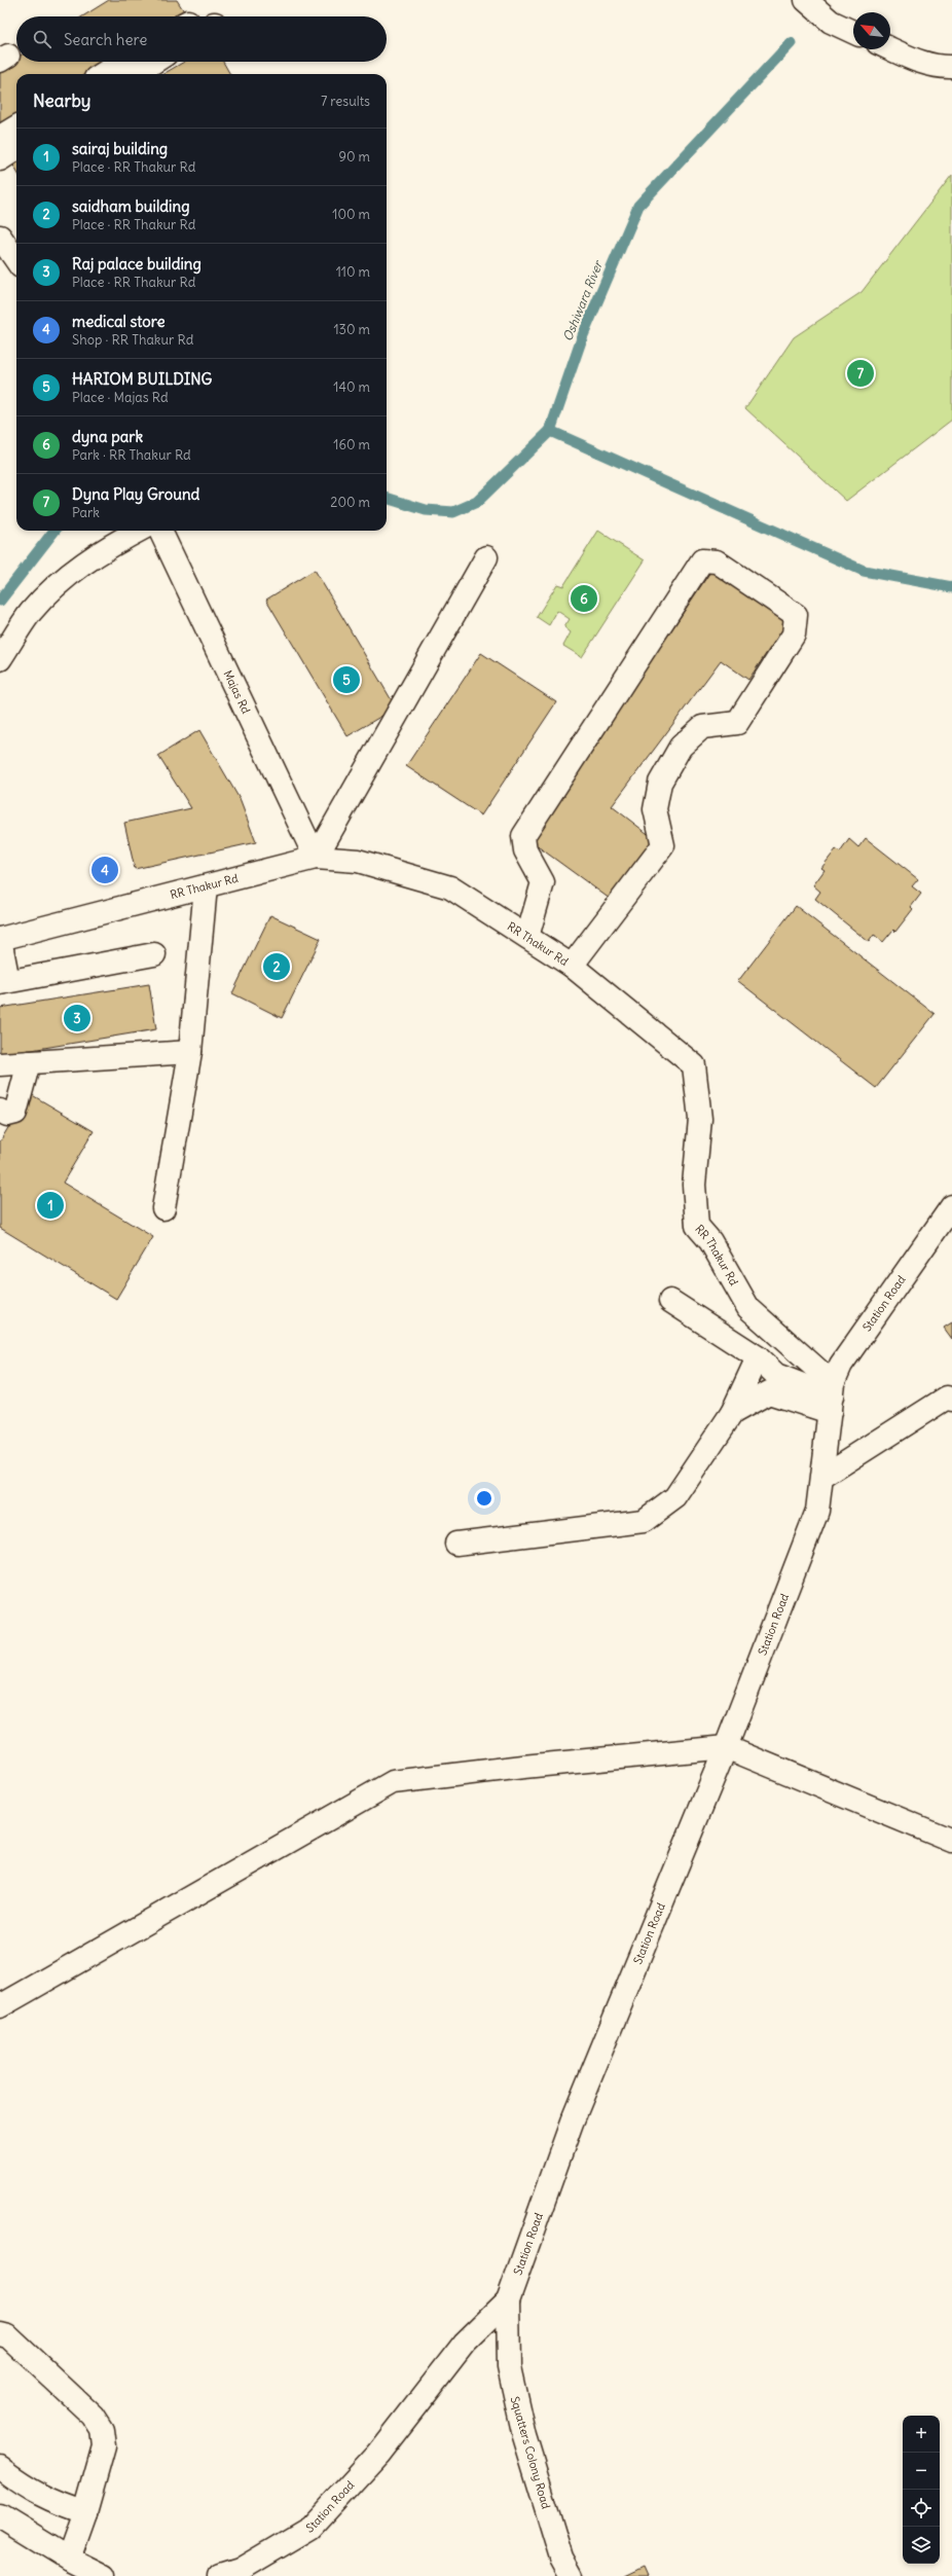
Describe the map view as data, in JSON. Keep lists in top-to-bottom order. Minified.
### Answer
{"streets":{"street":["Majas Rd","RR Thakur Rd","Station Road","Squatters Colony Road"]},"crossings":[["Majas Rd","RR Thakur Rd"],["RR Thakur Rd","Station Road"],["Station Road","Squatters Colony Road"]],"water":["Oshiwara River"],"north":"top left","page":{"search":"Search here","heading":["Nearby","7 results"],"list":[{"mark":"1","name":"sairaj building","note":"Place · RR Thakur Rd","value":"90 m"},{"mark":"2","name":"saidham building","note":"Place · RR Thakur Rd","value":"100 m"},{"mark":"3","name":"Raj palace building","note":"Place · RR Thakur Rd","value":"110 m"},{"mark":"4","name":"medical store","note":"Shop · RR Thakur Rd","value":"130 m"},{"mark":"5","name":"HARIOM BUILDING","note":"Place · Majas Rd","value":"140 m"},{"mark":"6","name":"dyna park","note":"Park · RR Thakur Rd","value":"160 m"},{"mark":"7","name":"Dyna Play Ground","note":"Park","value":"200 m"}],"pins":["7","6","5","4","2","3","1"],"map_buttons":["+","−"]}}
